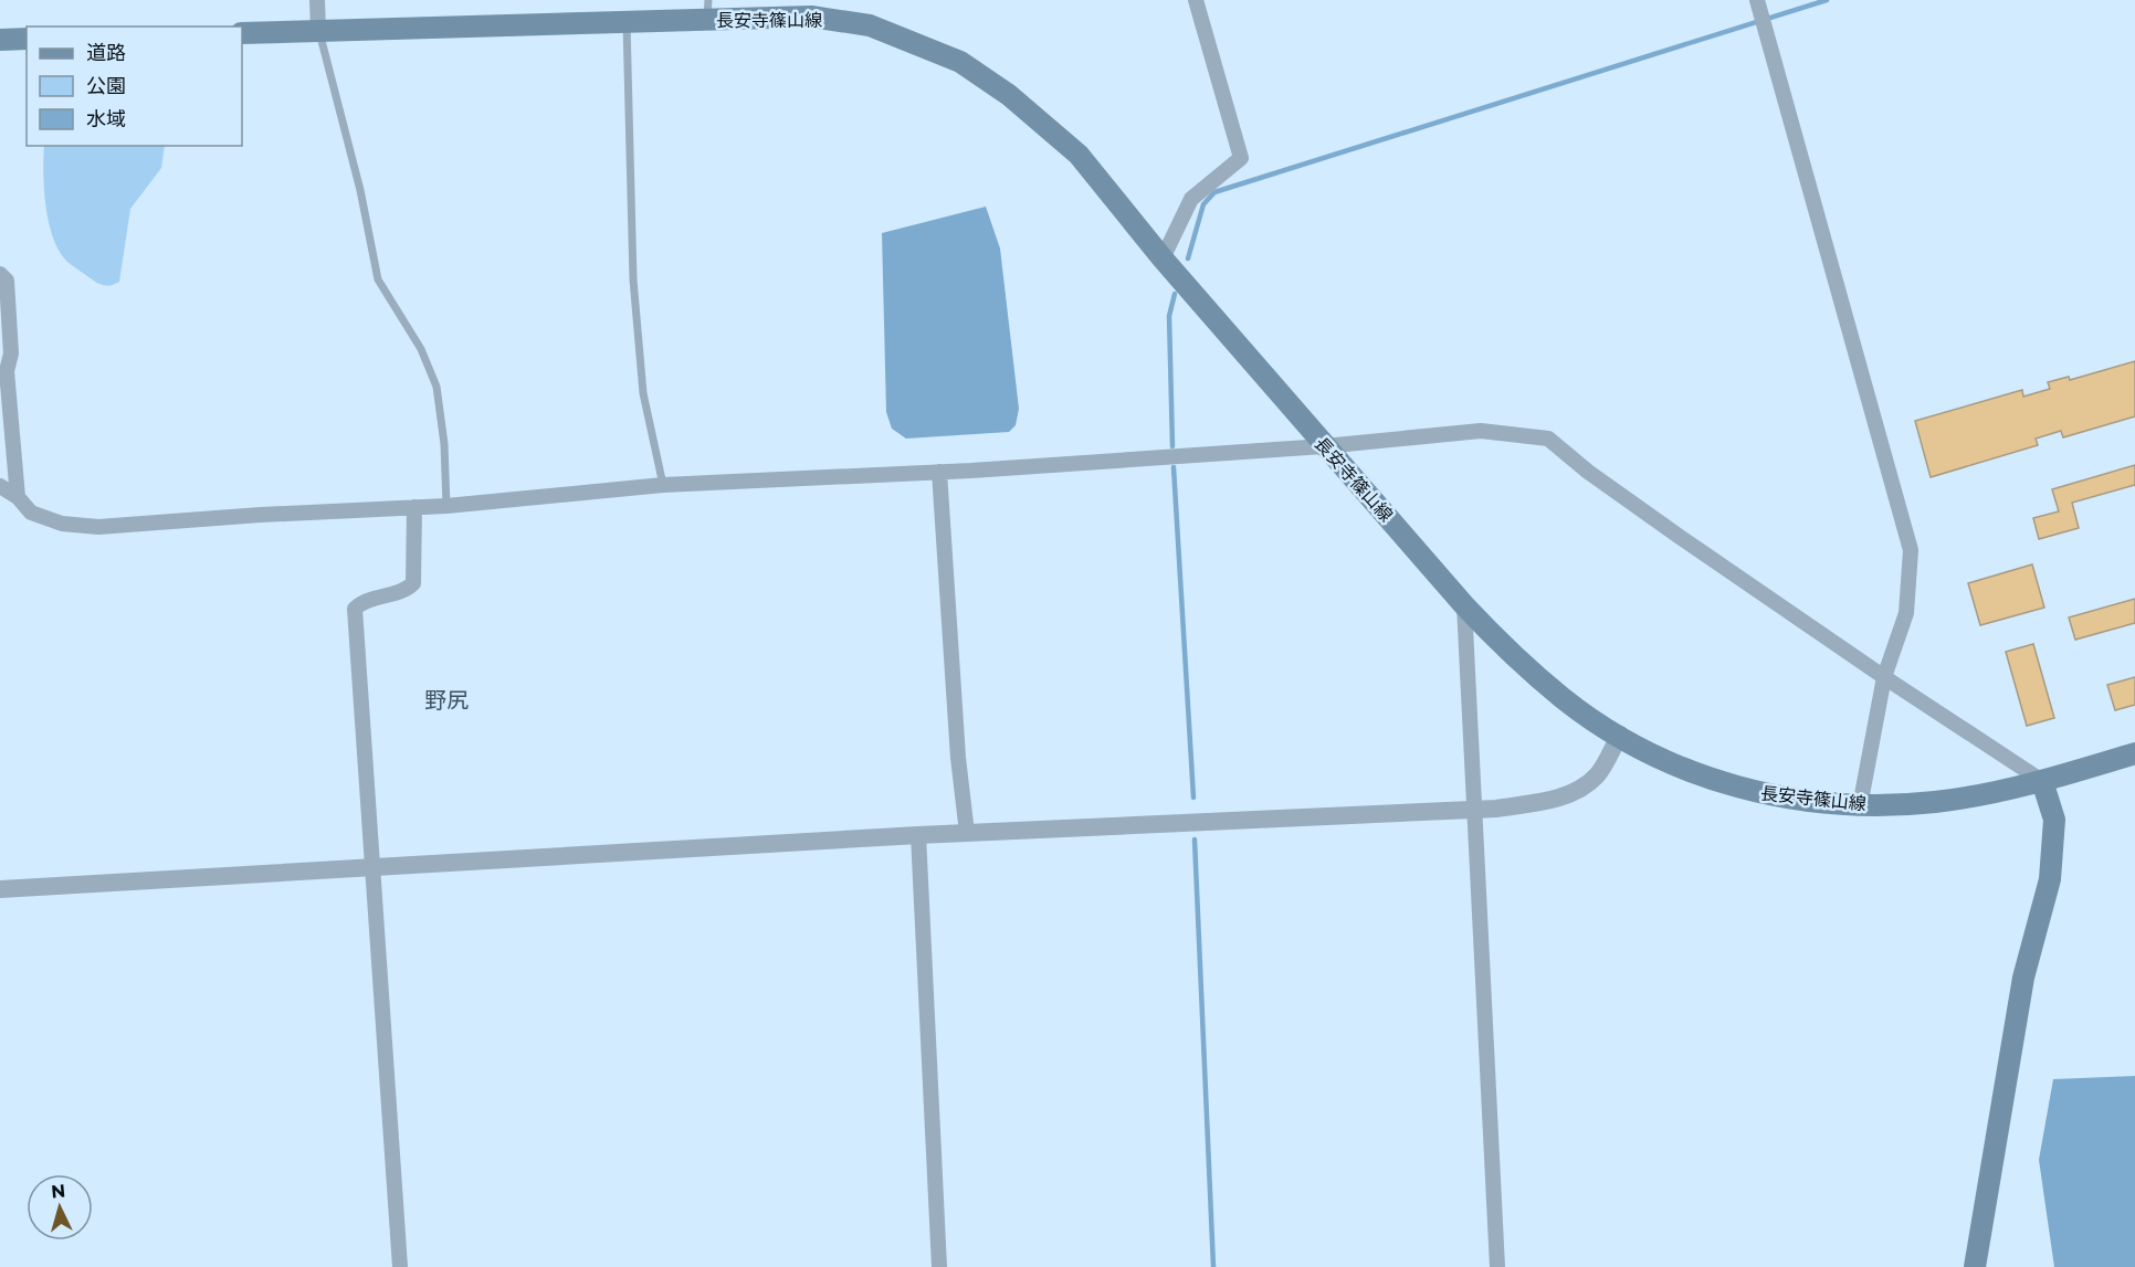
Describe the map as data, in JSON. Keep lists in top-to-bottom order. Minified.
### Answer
{"streets":{"main road":["長安寺篠山線"]},"districts":["野尻"],"legend":["道路","公園","水域"],"north":"top"}
